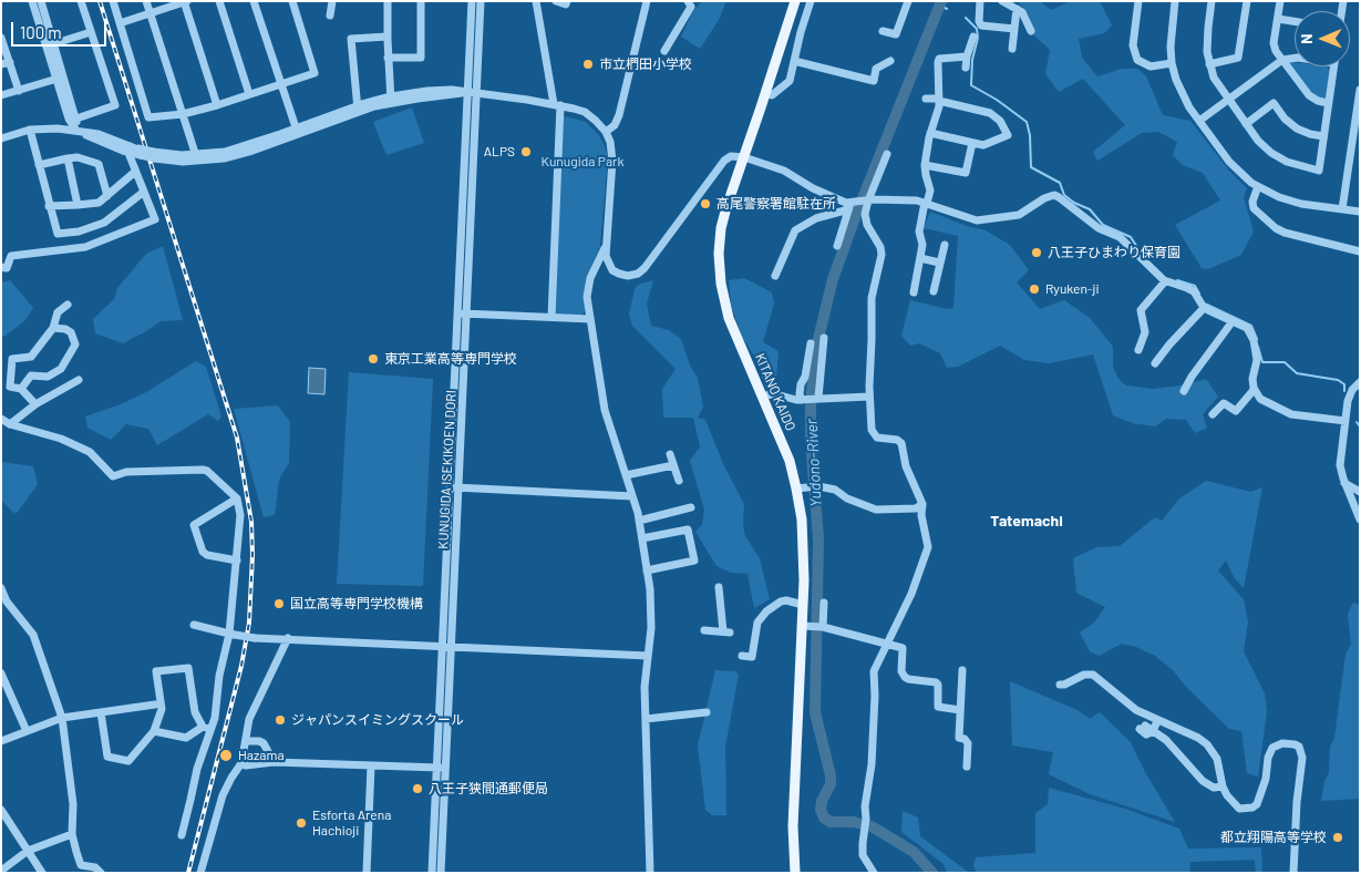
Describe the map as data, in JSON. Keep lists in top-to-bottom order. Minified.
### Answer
{"streets":{"main road":["KITANO KAIDO"],"street":["KUNUGIDA ISEKIKOEN DORI"]},"districts":["Tatemachi"],"water":["Yudono-River"],"parks":["Kunugida Park"],"places":["市立椚田小学校","ALPS","高尾警察署館駐在所","八王子ひまわり保育園","Ryuken-ji","東京工業高等専門学校","国立高等専門学校機構","ジャパンスイミングスクール","Hazama","八王子狭間通郵便局","Esforta Arena Hachioji","都立翔陽高等学校"],"scale_bar":"100 m","north":"left"}
